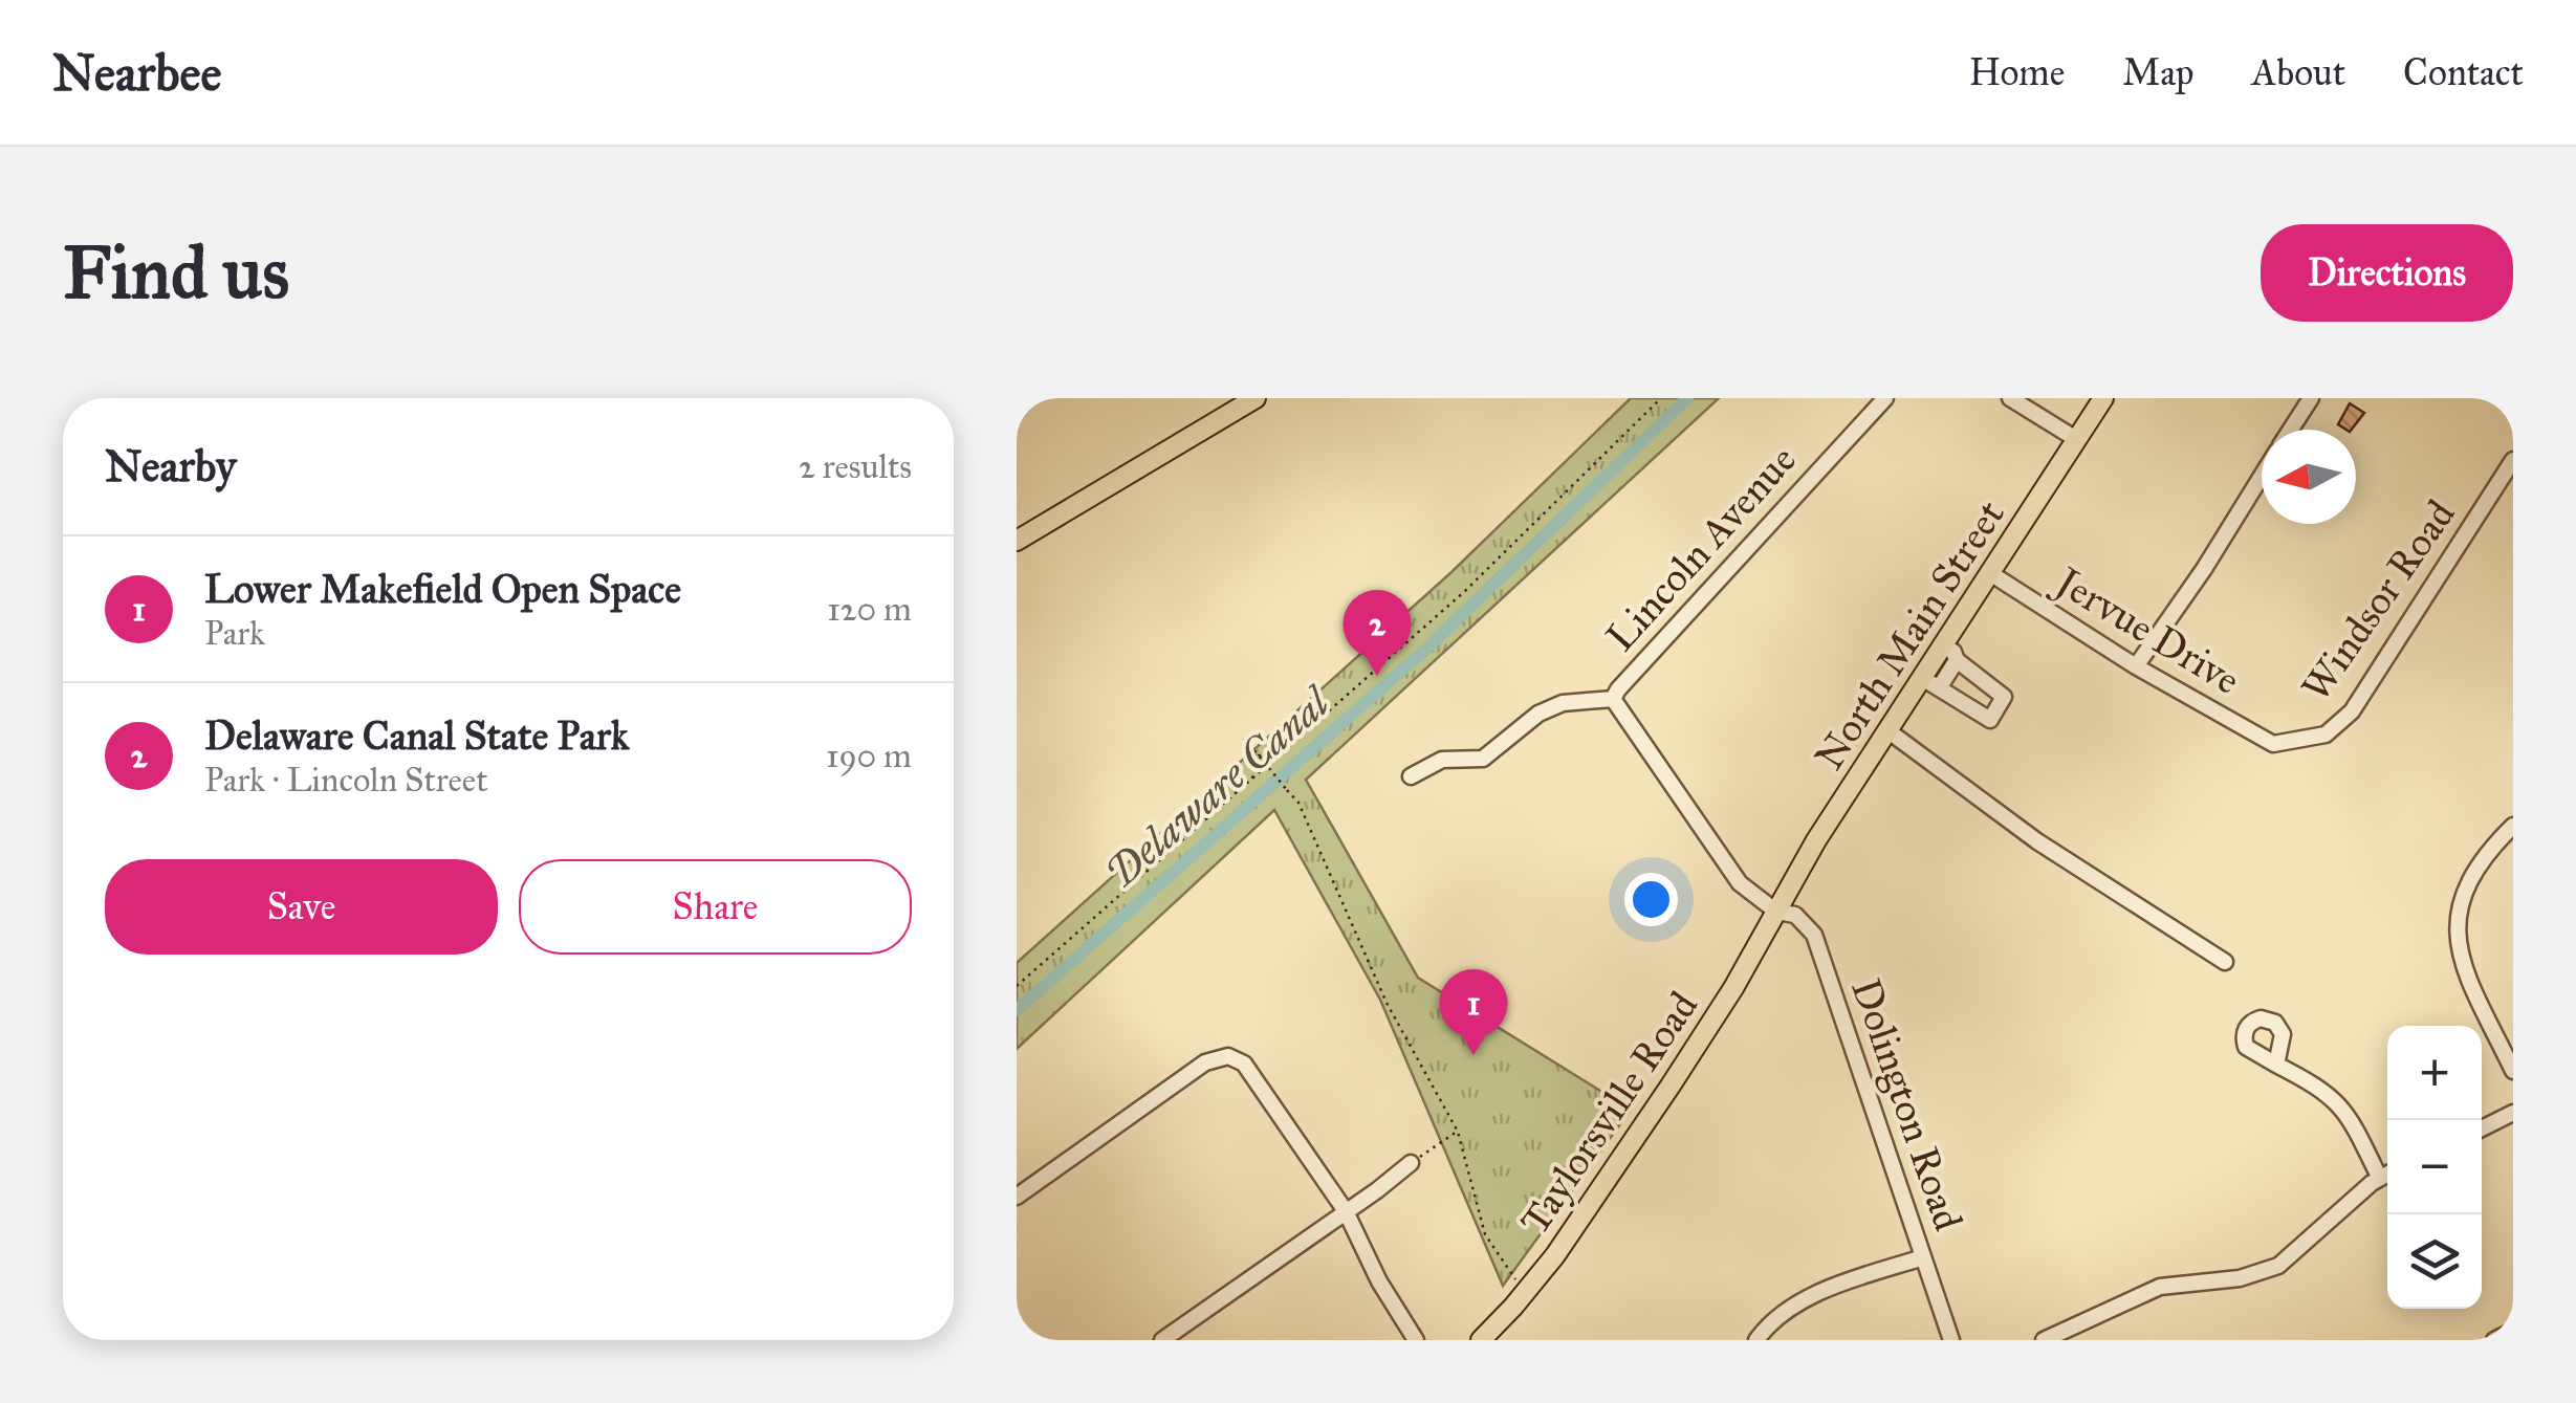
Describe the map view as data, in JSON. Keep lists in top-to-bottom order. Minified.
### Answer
{"streets":{"main road":["North Main Street","Taylorsville Road"],"street":["Lincoln Avenue","Windsor Road","Jervue Drive","Dolington Road"]},"crossings":[["Lincoln Avenue","Dolington Road"],["Windsor Road","Jervue Drive"],["Jervue Drive","North Main Street"],["North Main Street","Dolington Road"],["North Main Street","Taylorsville Road"],["Dolington Road","Taylorsville Road"]],"water":["Delaware Canal"],"north":"left","page":{"header":"Nearbee","nav":["Home","Map","About","Contact"],"buttons":["Directions",["Save","Share"]],"title":"Find us","heading":["Nearby","2 results"],"list":[{"mark":"1","name":"Lower Makefield Open Space","note":"Park","value":"120 m"},{"mark":"2","name":"Delaware Canal State Park","note":"Park · Lincoln Street","value":"190 m"}],"pins":["2","1"],"map_buttons":["+","−"]}}
